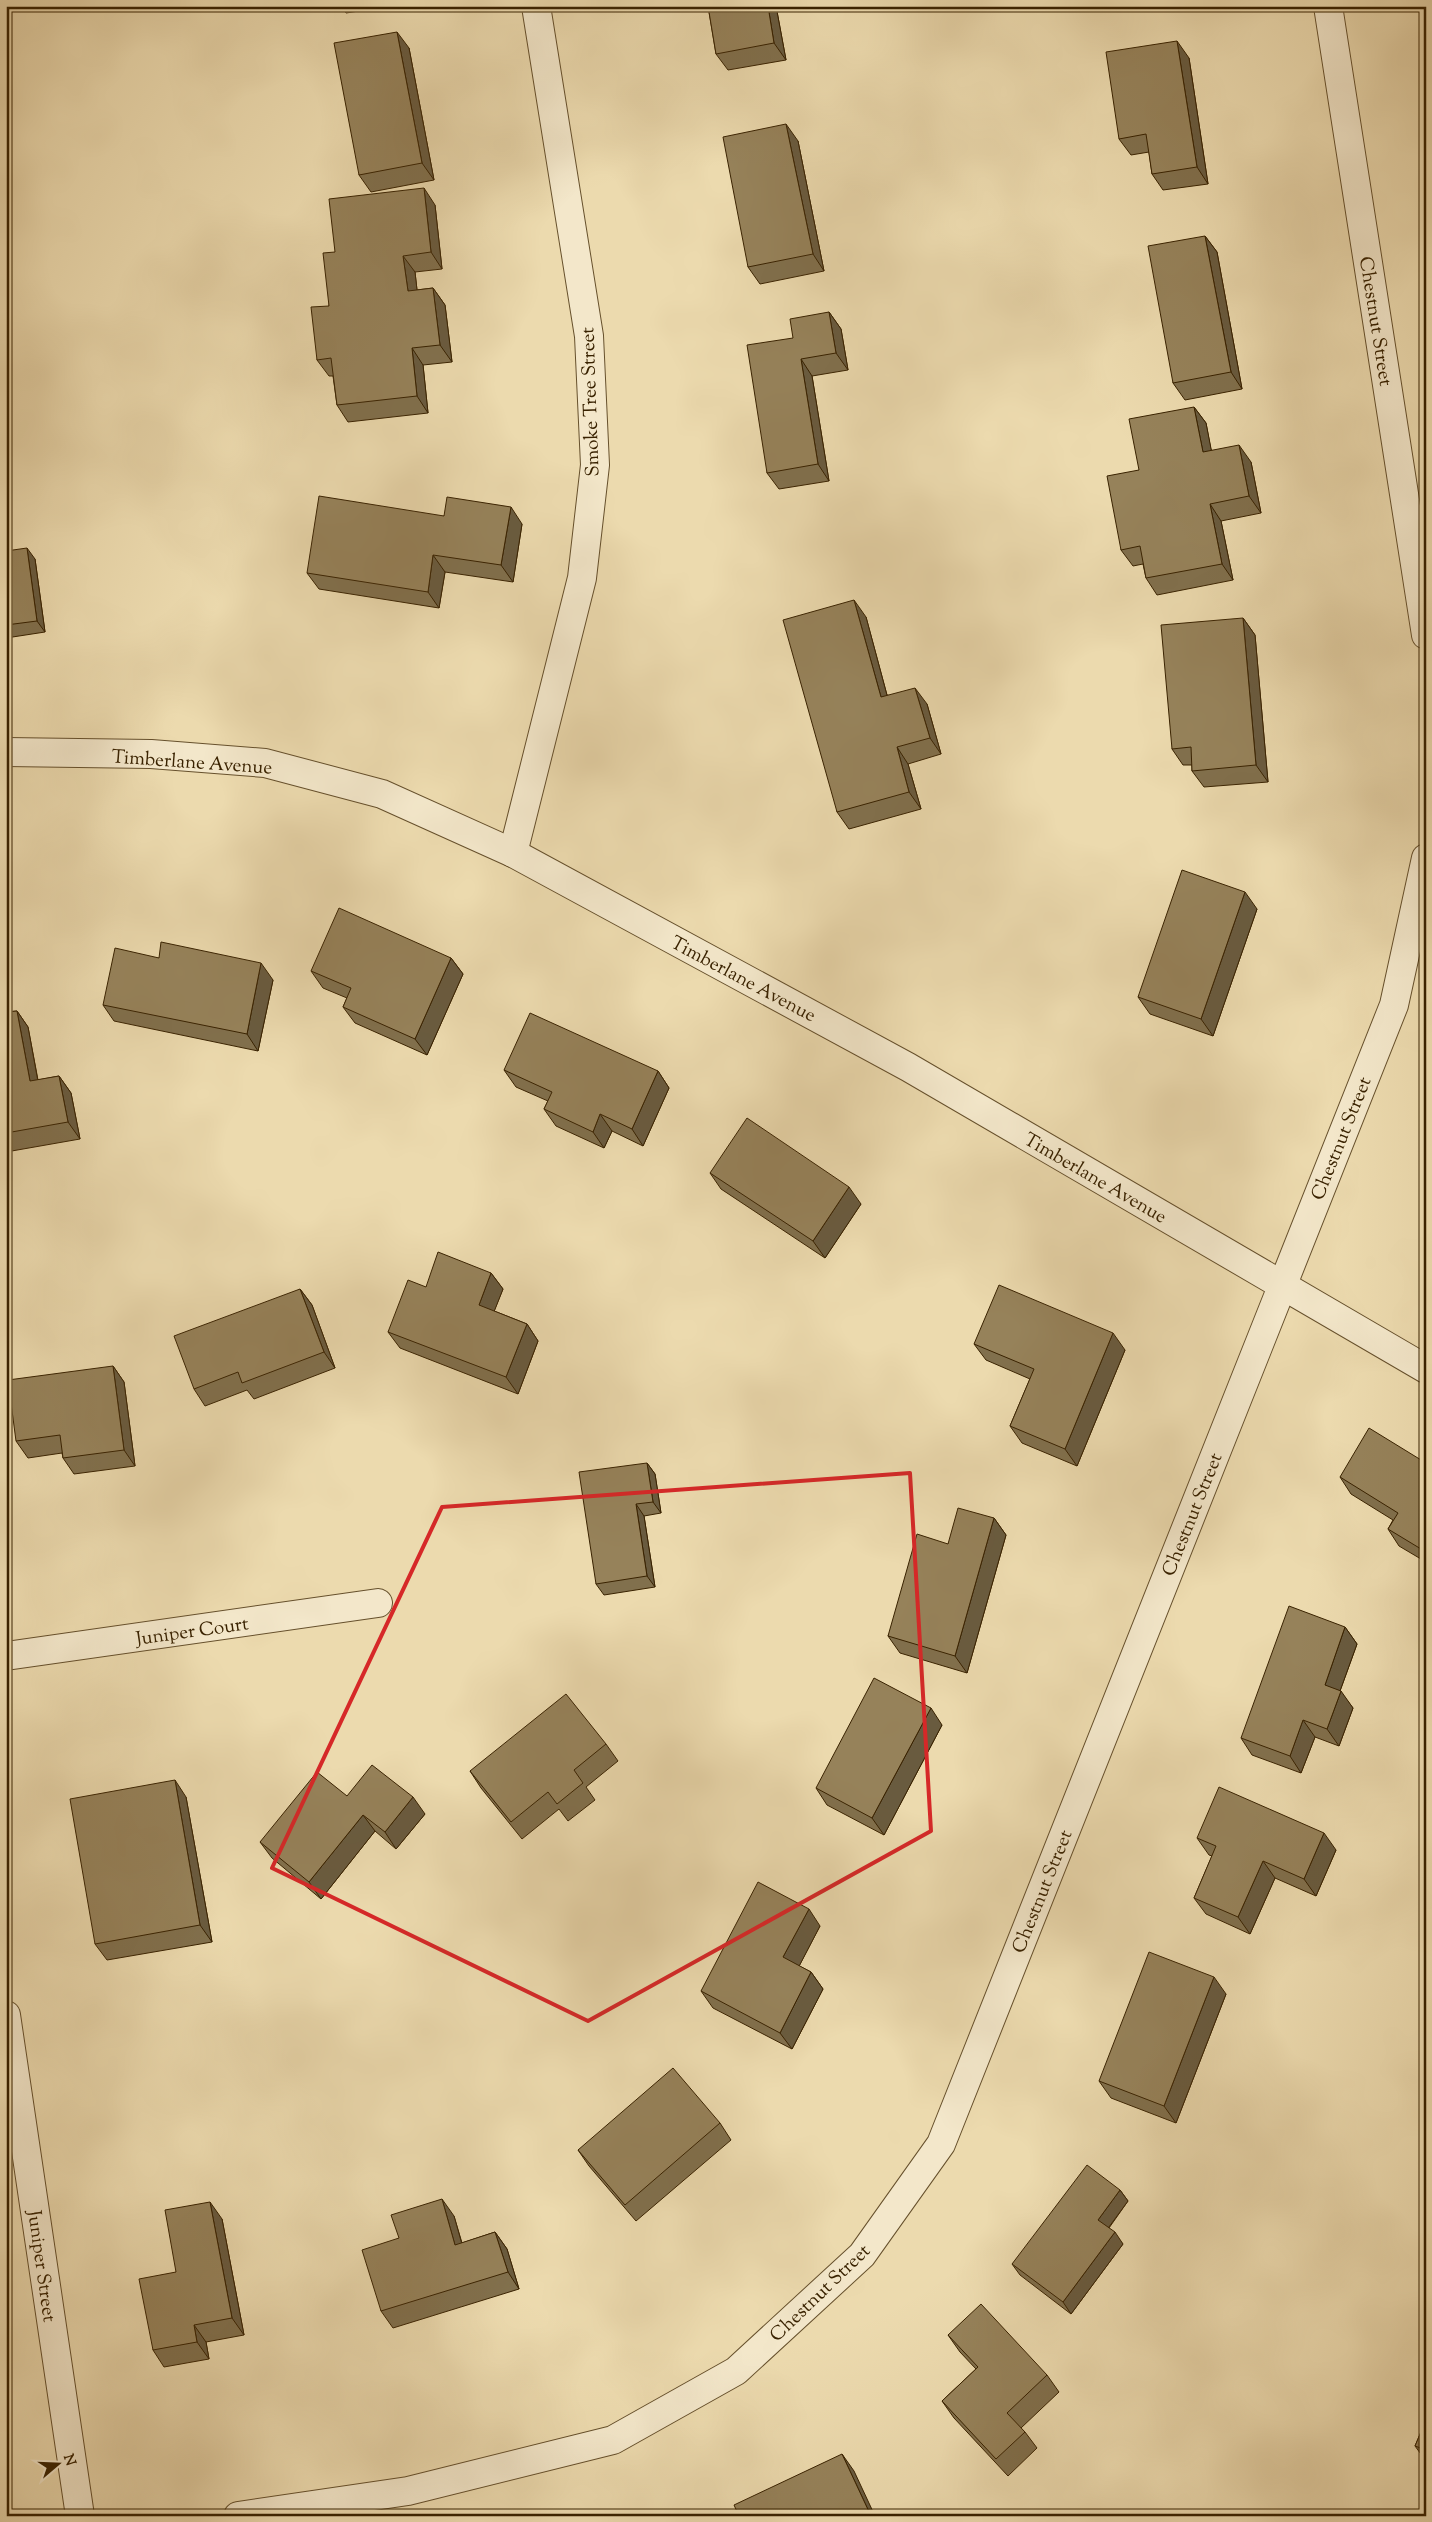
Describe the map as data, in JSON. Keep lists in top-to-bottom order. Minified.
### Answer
{"streets":{"street":["Chestnut Street","Smoke Tree Street","Timberlane Avenue","Juniper Court","Juniper Street"]},"crossings":[["Chestnut Street","Timberlane Avenue"],["Smoke Tree Street","Timberlane Avenue"]],"north":"right"}
